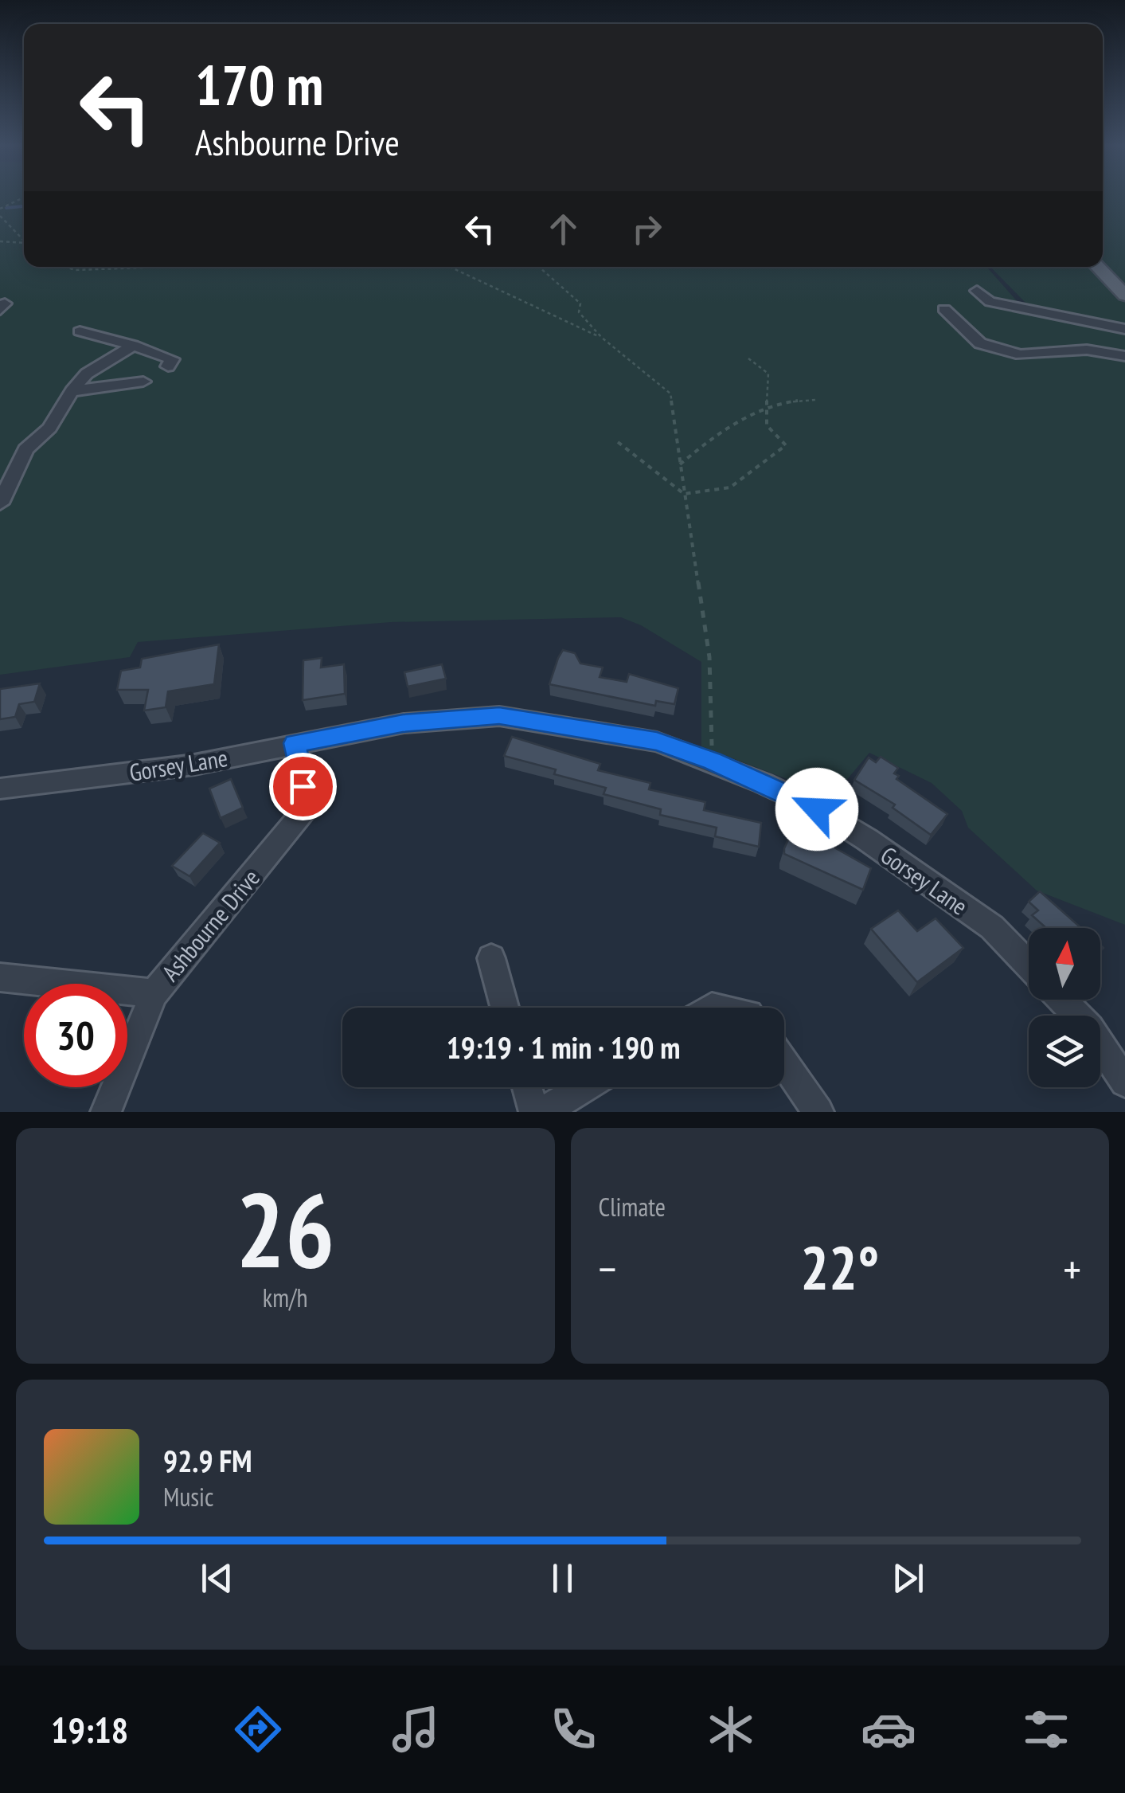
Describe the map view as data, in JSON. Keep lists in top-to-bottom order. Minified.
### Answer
{"streets":{"street":["Gorsey Lane","Ashbourne Drive"]},"crossings":[["Gorsey Lane","Ashbourne Drive"]],"north":"top","page":{"turn":["170 m","Ashbourne Drive"],"limit":"30","trip":"19:19 · 1 min · 190 m","tile":[["26","km/h"],"Climate"],"heat":["−","22°","+"],"song":["92.9 FM","Music"],"tabs":"19:18"}}
